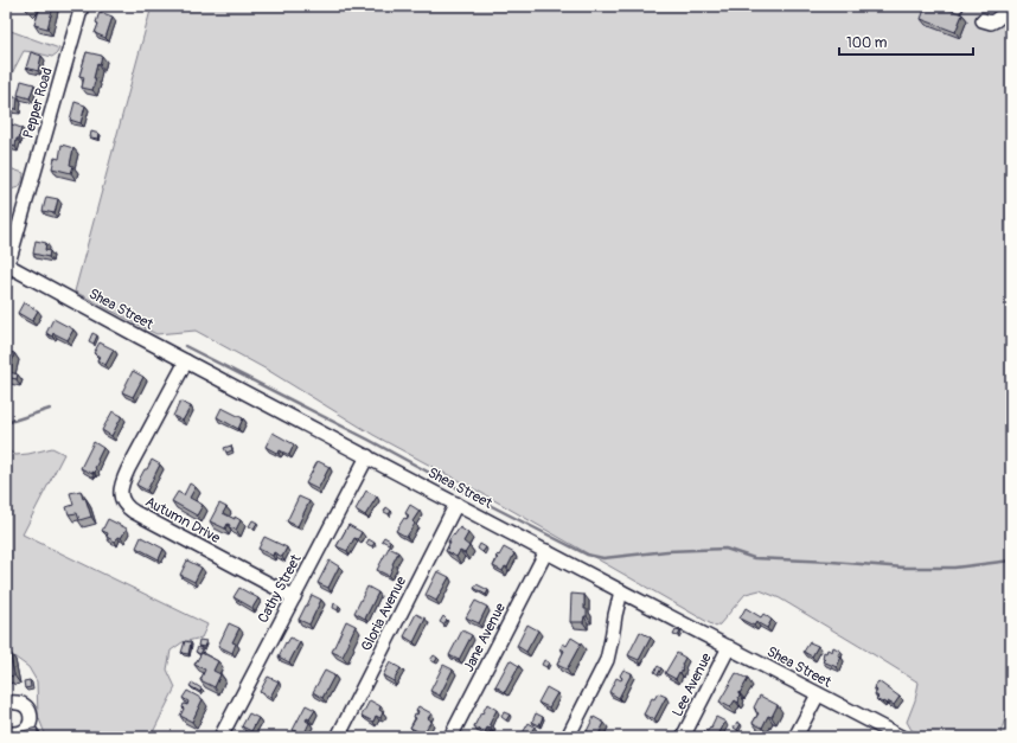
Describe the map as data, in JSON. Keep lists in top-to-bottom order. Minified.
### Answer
{"streets":{"street":["Pepper Road","Shea Street","Autumn Drive","Cathy Street","Gloria Avenue","Jane Avenue","Lee Avenue"]},"crossings":[["Pepper Road","Shea Street"],["Shea Street","Autumn Drive"],["Shea Street","Cathy Street"],["Shea Street","Gloria Avenue"],["Shea Street","Jane Avenue"],["Shea Street","Lee Avenue"],["Autumn Drive","Cathy Street"]],"scale_bar":"100 m"}
